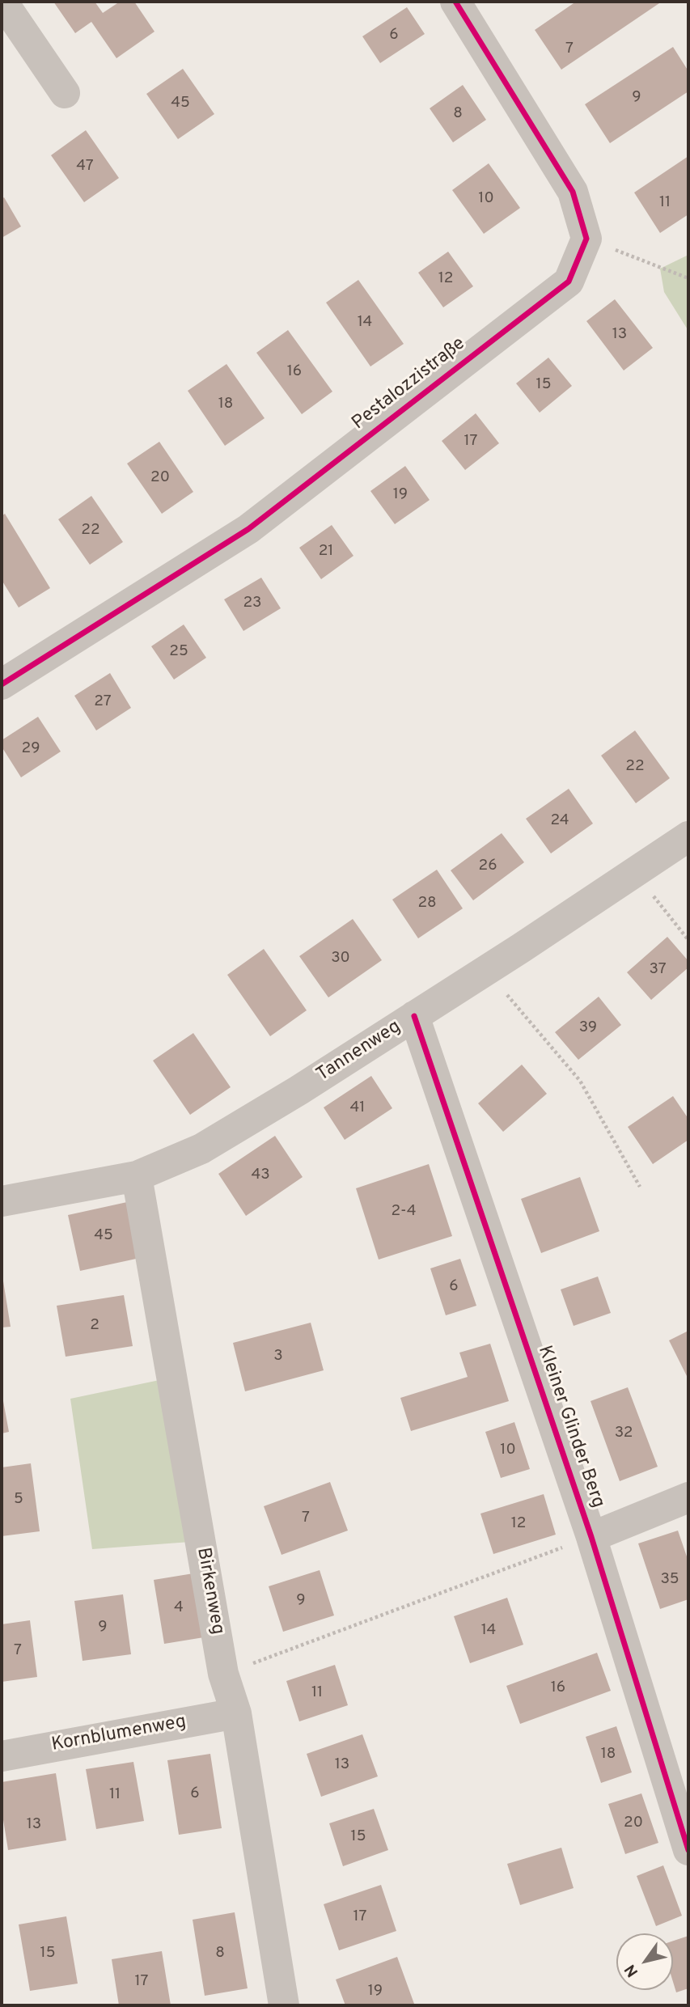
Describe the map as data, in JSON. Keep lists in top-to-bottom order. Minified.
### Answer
{"streets":{"street":["Pestalozzistraße","Tannenweg","Kleiner Glinder Berg","Birkenweg","Kornblumenweg"]},"crossings":[["Tannenweg","Kleiner Glinder Berg"],["Tannenweg","Birkenweg"],["Birkenweg","Kornblumenweg"]],"house_numbers":["6","7","9","45","8","47","10","11","12","14","13","16","15","18","17","20","19","22","21","23","25","27","29","22","24","26","28","30","37","39","41","43","2-4","45","6","2","3","32","10","5","7","12","35","9","4","9","14","7","16","11","18","13","6","11","20","13","15","17","15","8","17","19"],"north":"bottom left"}
